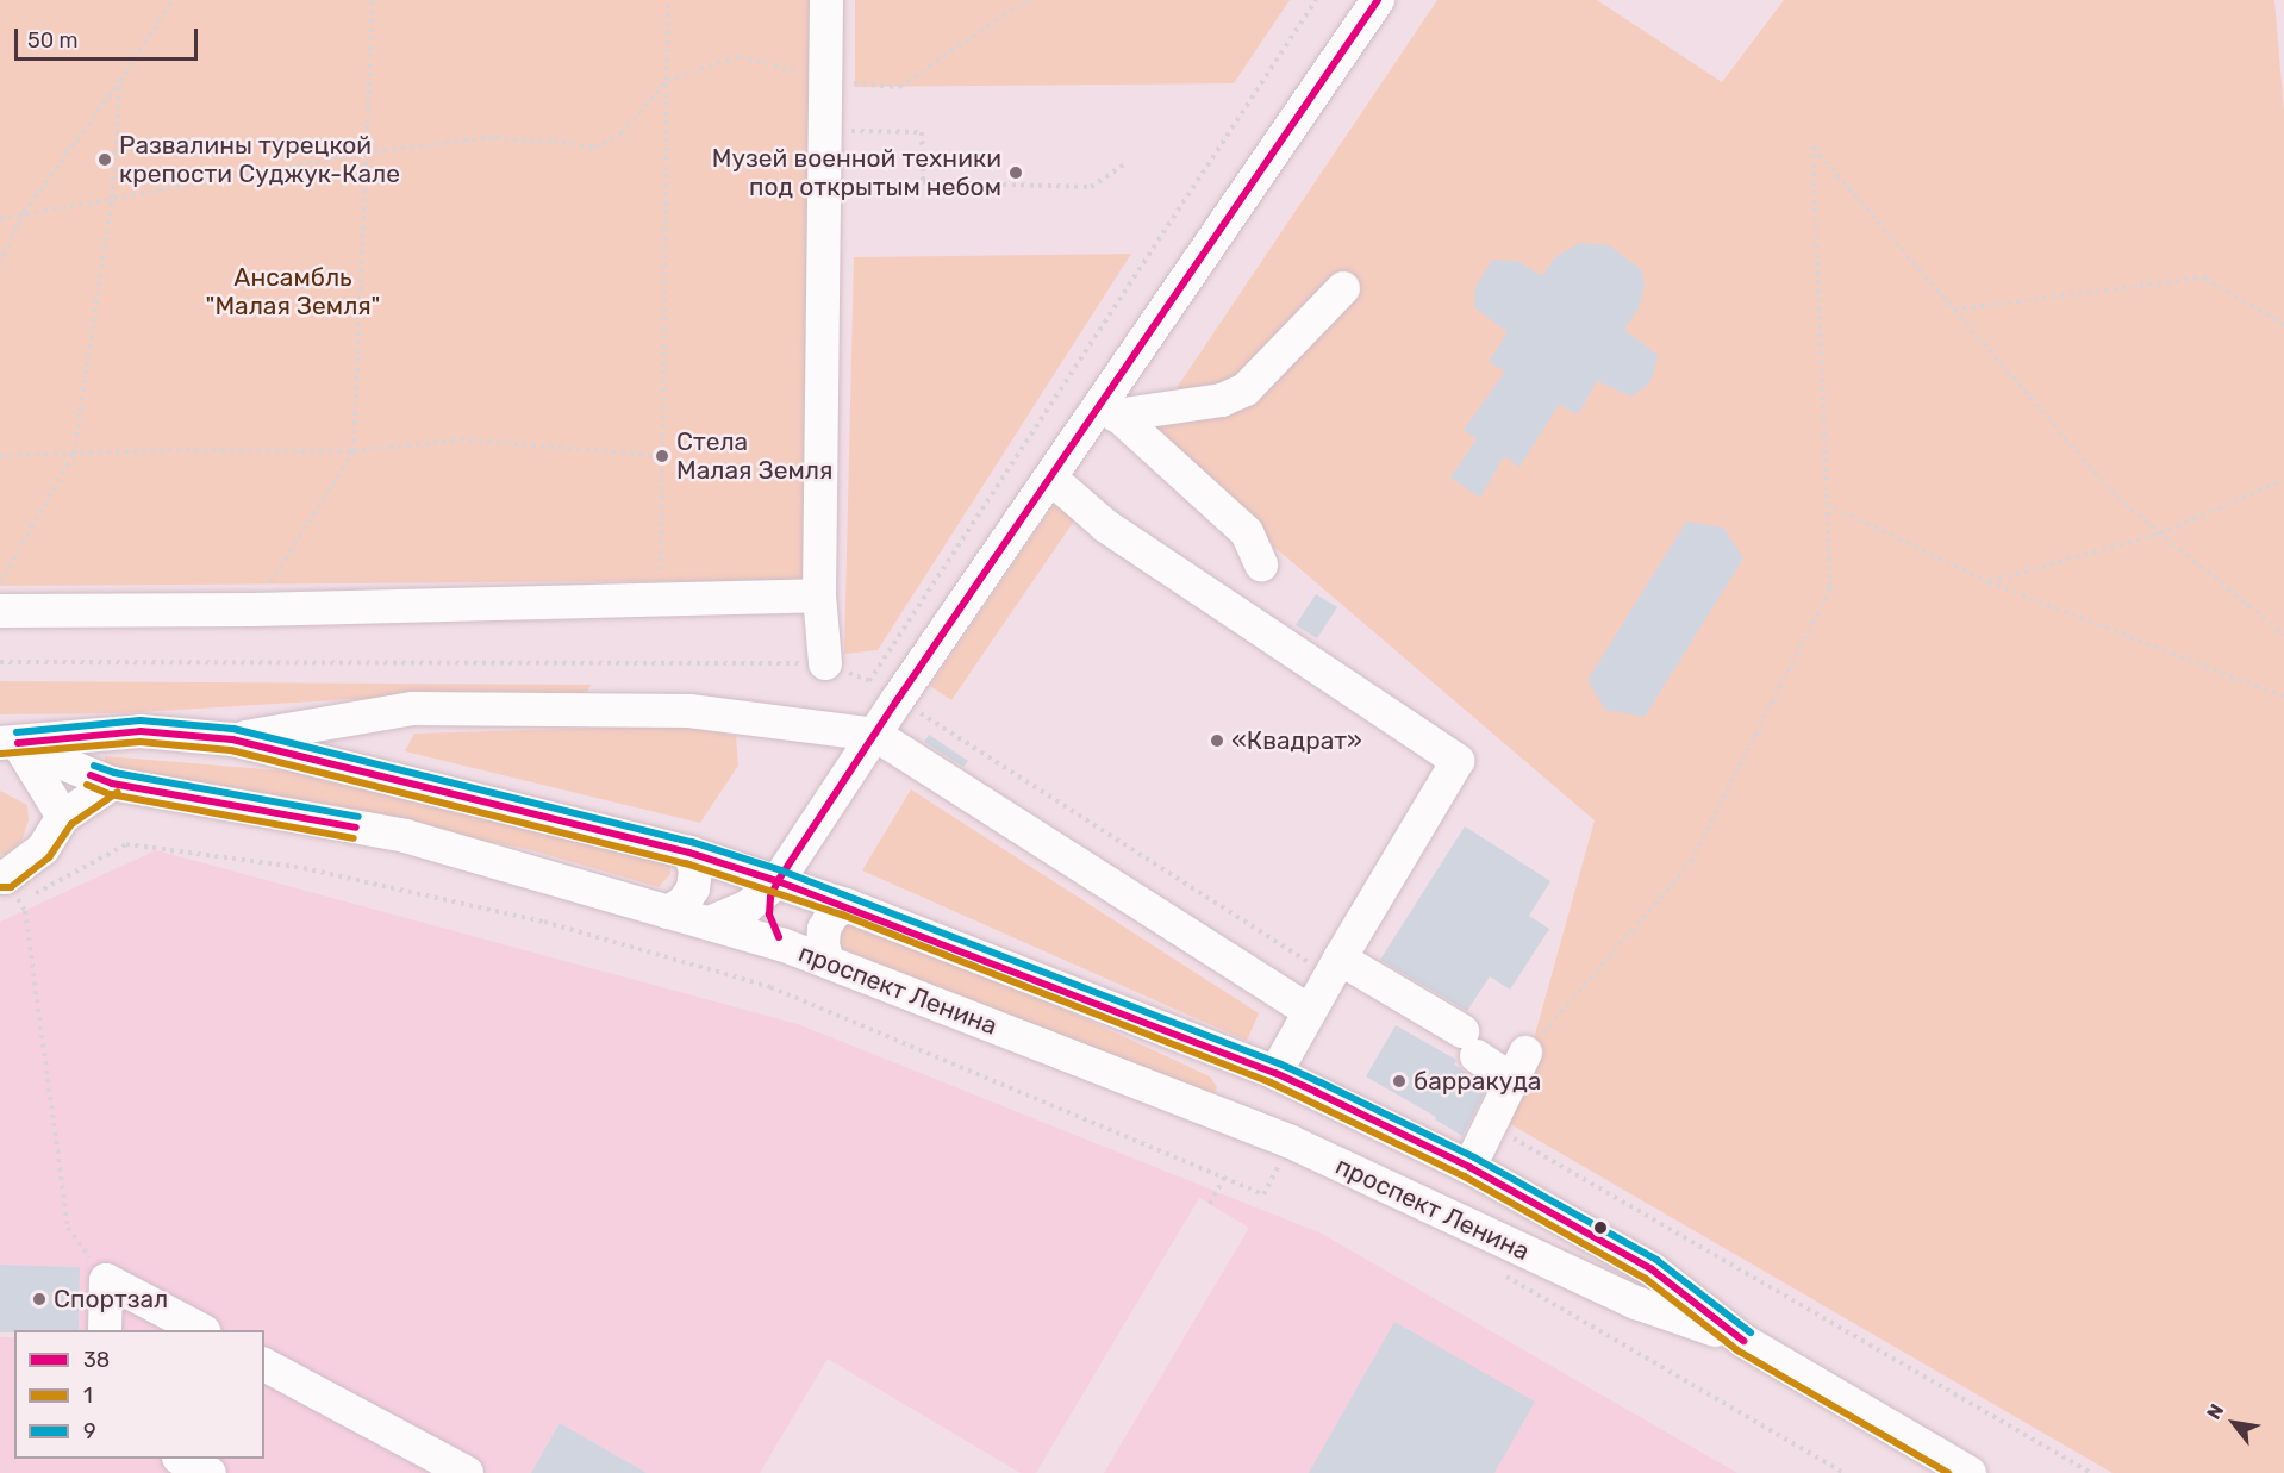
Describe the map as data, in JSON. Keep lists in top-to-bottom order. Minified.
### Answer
{"streets":{"street":["проспект Ленина"]},"parks":["Ансамбль \"Малая Земля\""],"places":["Развалины турецкой крепости Суджук-Кале","Музей военной техники под открытым небом","Стела Малая Земля","«Квадрат»","барракуда","Спортзал"],"lines":["transit line 38","transit line 9","transit line 1"],"legend":["38","1","9"],"scale_bar":"50 m","north":"top left"}
